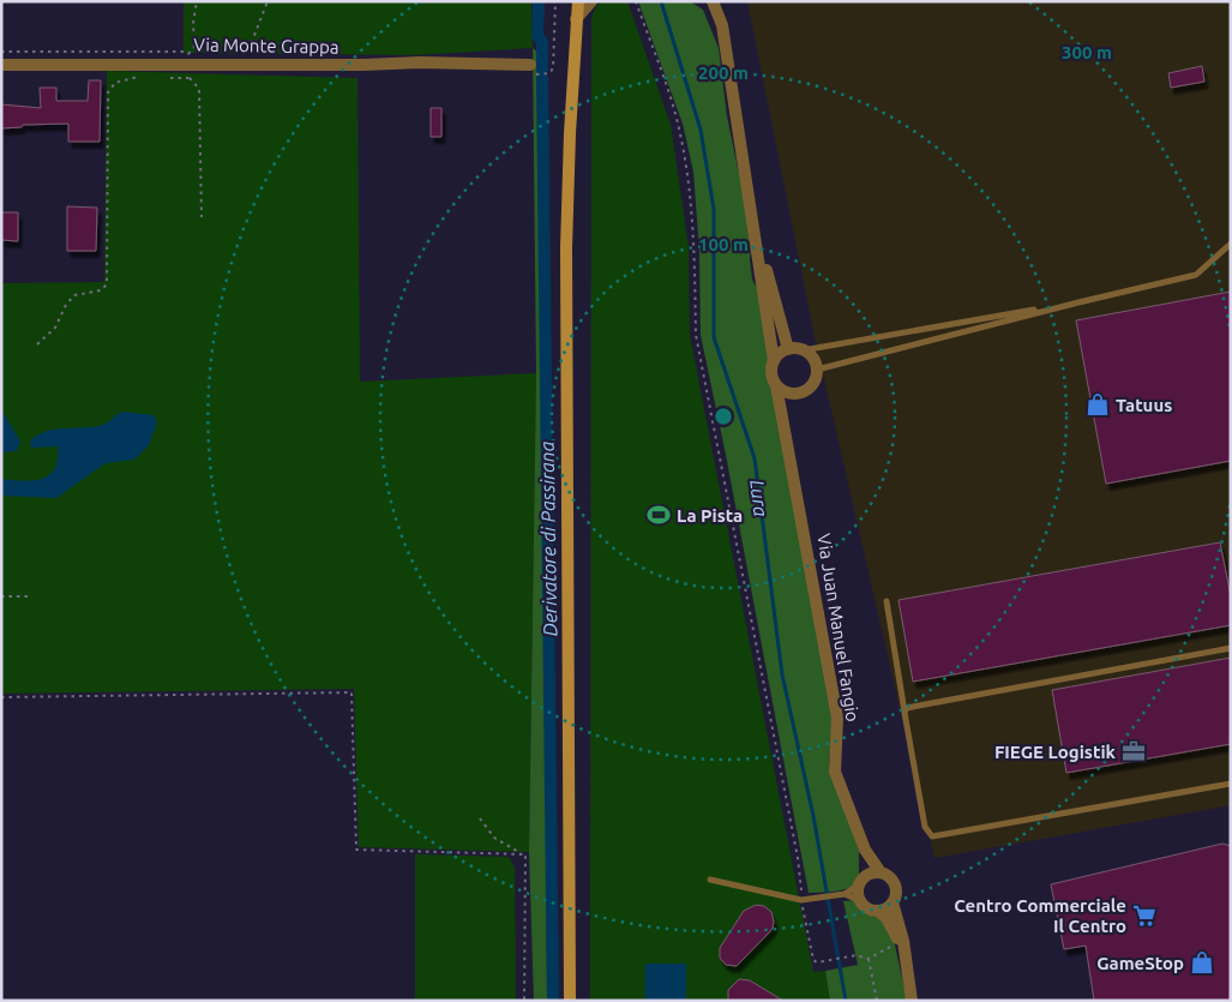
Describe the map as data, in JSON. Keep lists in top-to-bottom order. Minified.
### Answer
{"streets":{"street":["Via Monte Grappa","Via Juan Manuel Fangio"]},"water":["Lura","Derivatore di Passirana"],"places":{"shop":["Tatuus","GameStop"],"sports":["La Pista"],"office":["FIEGE Logistik"],"supermarket":["Centro Commerciale Il Centro"]},"rings":["300 m","200 m","100 m"]}
